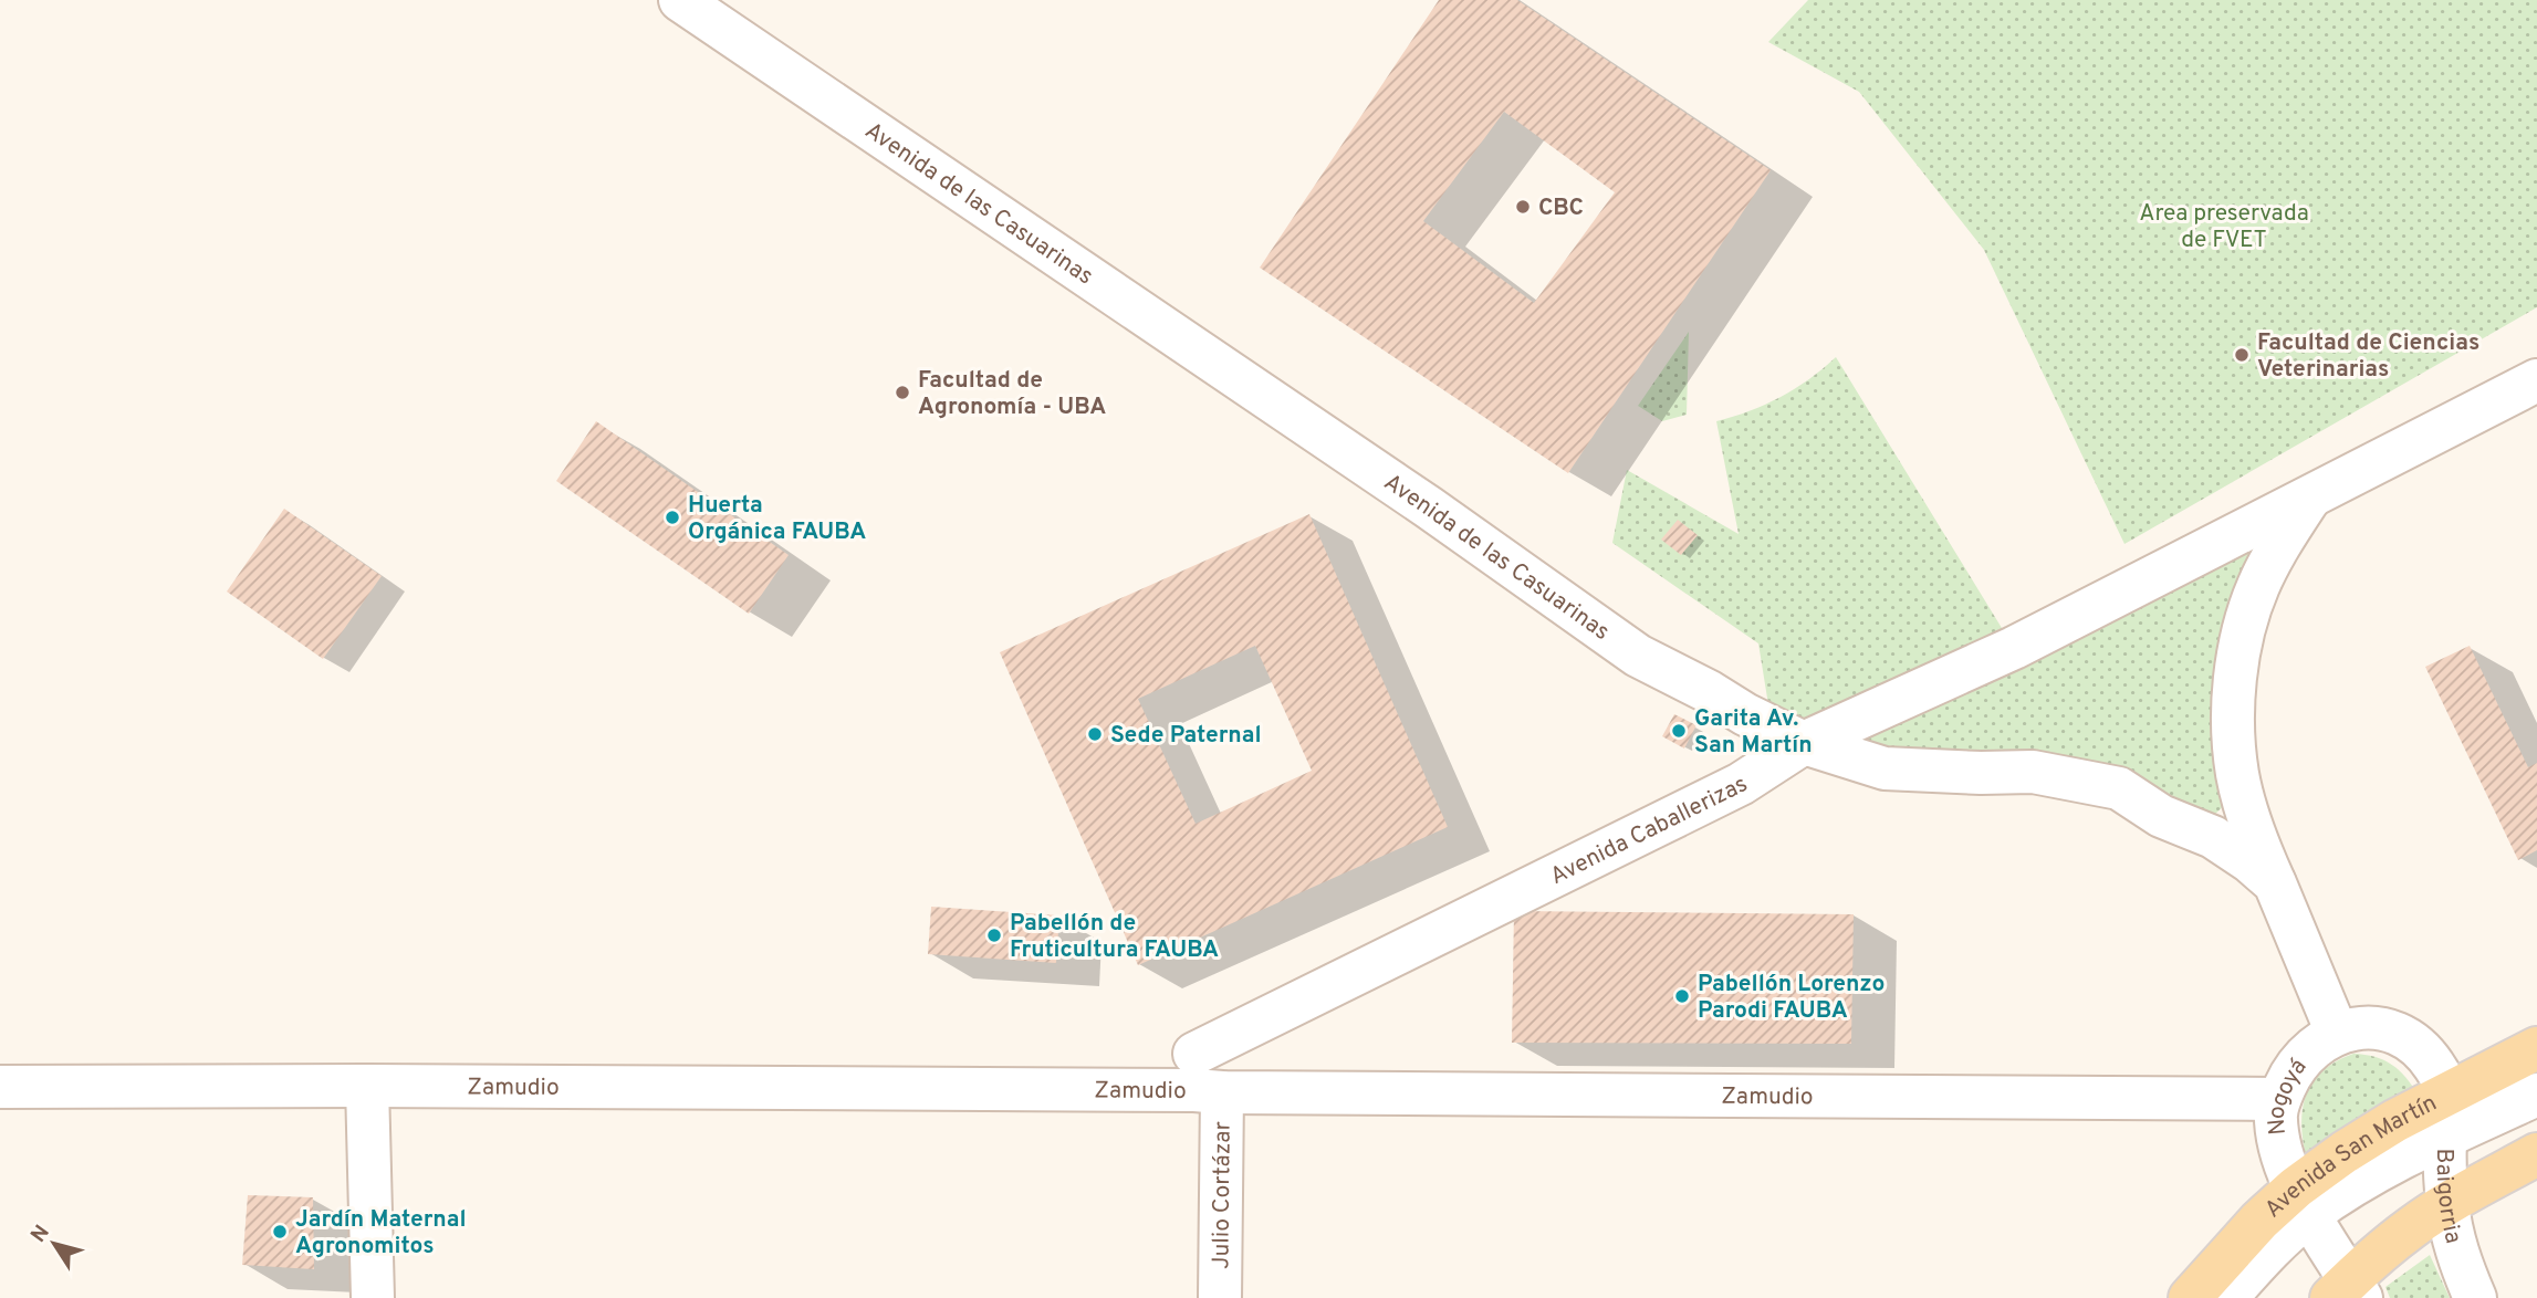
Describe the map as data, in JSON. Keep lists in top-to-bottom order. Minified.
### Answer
{"streets":{"main road":["Avenida San Martín"],"street":["Avenida de las Casuarinas","Avenida Caballerizas","Zamudio","Nogoyá","Julio Cortázar","Baigorria"]},"crossings":[["Avenida de las Casuarinas","Avenida Caballerizas"],["Avenida de las Casuarinas","Nogoyá"],["Zamudio","Nogoyá"],["Zamudio","Julio Cortázar"],["Nogoyá","Avenida San Martín"],["Avenida San Martín","Baigorria"]],"parks":["Area preservada de FVET"],"places":["CBC","Facultad de Ciencias Veterinarias","Facultad de Agronomía - UBA","Huerta Orgánica FAUBA","Garita Av. San Martín","Sede Paternal","Pabellón de Fruticultura FAUBA","Pabellón Lorenzo Parodi FAUBA","Jardín Maternal Agronomitos"],"north":"top left"}
